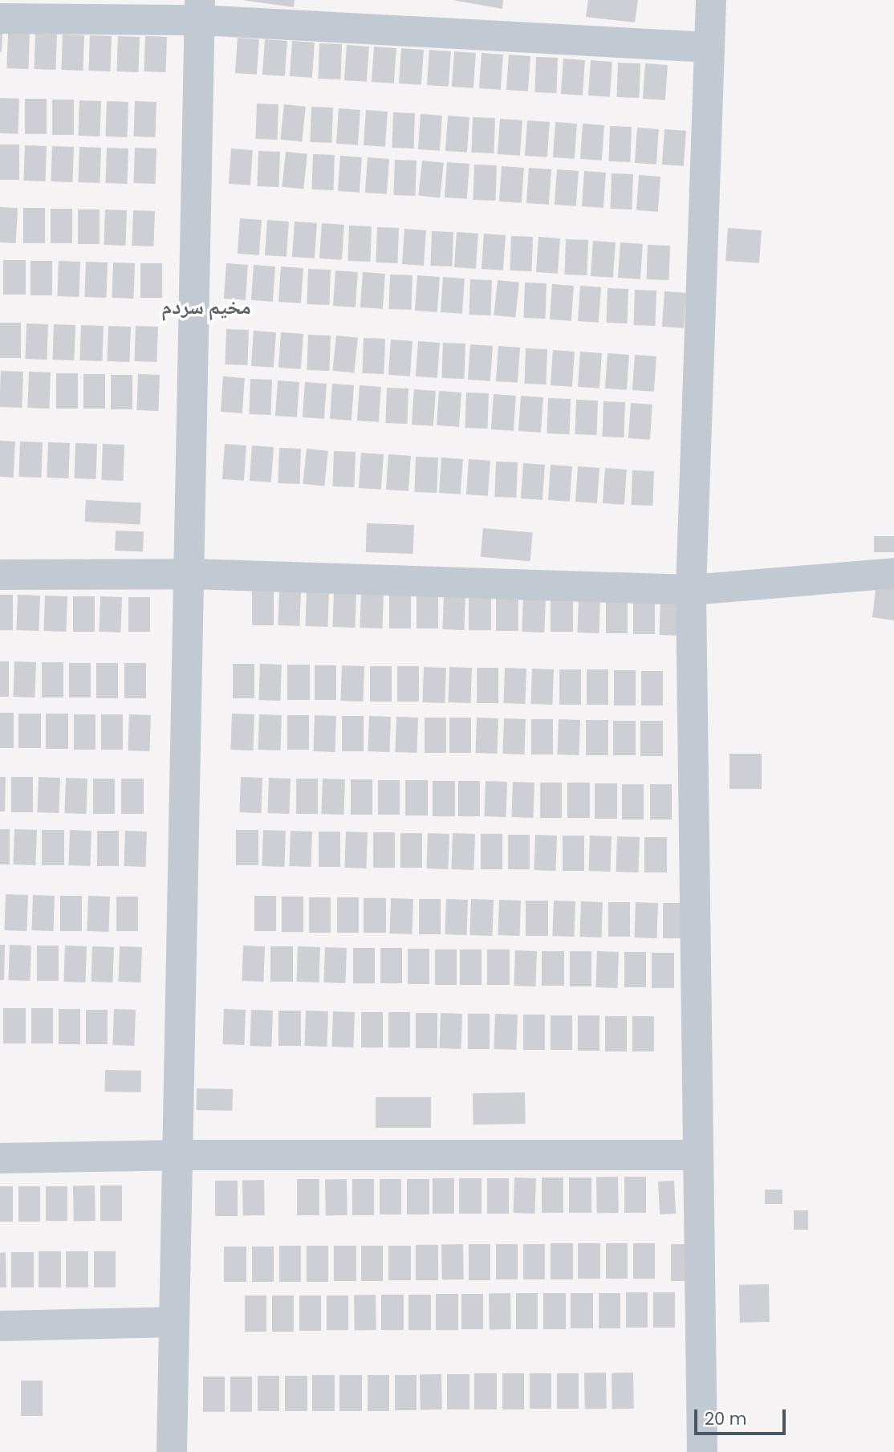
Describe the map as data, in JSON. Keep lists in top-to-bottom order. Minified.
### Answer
{"districts":["مخيم سردم"],"scale_bar":"20 m"}
